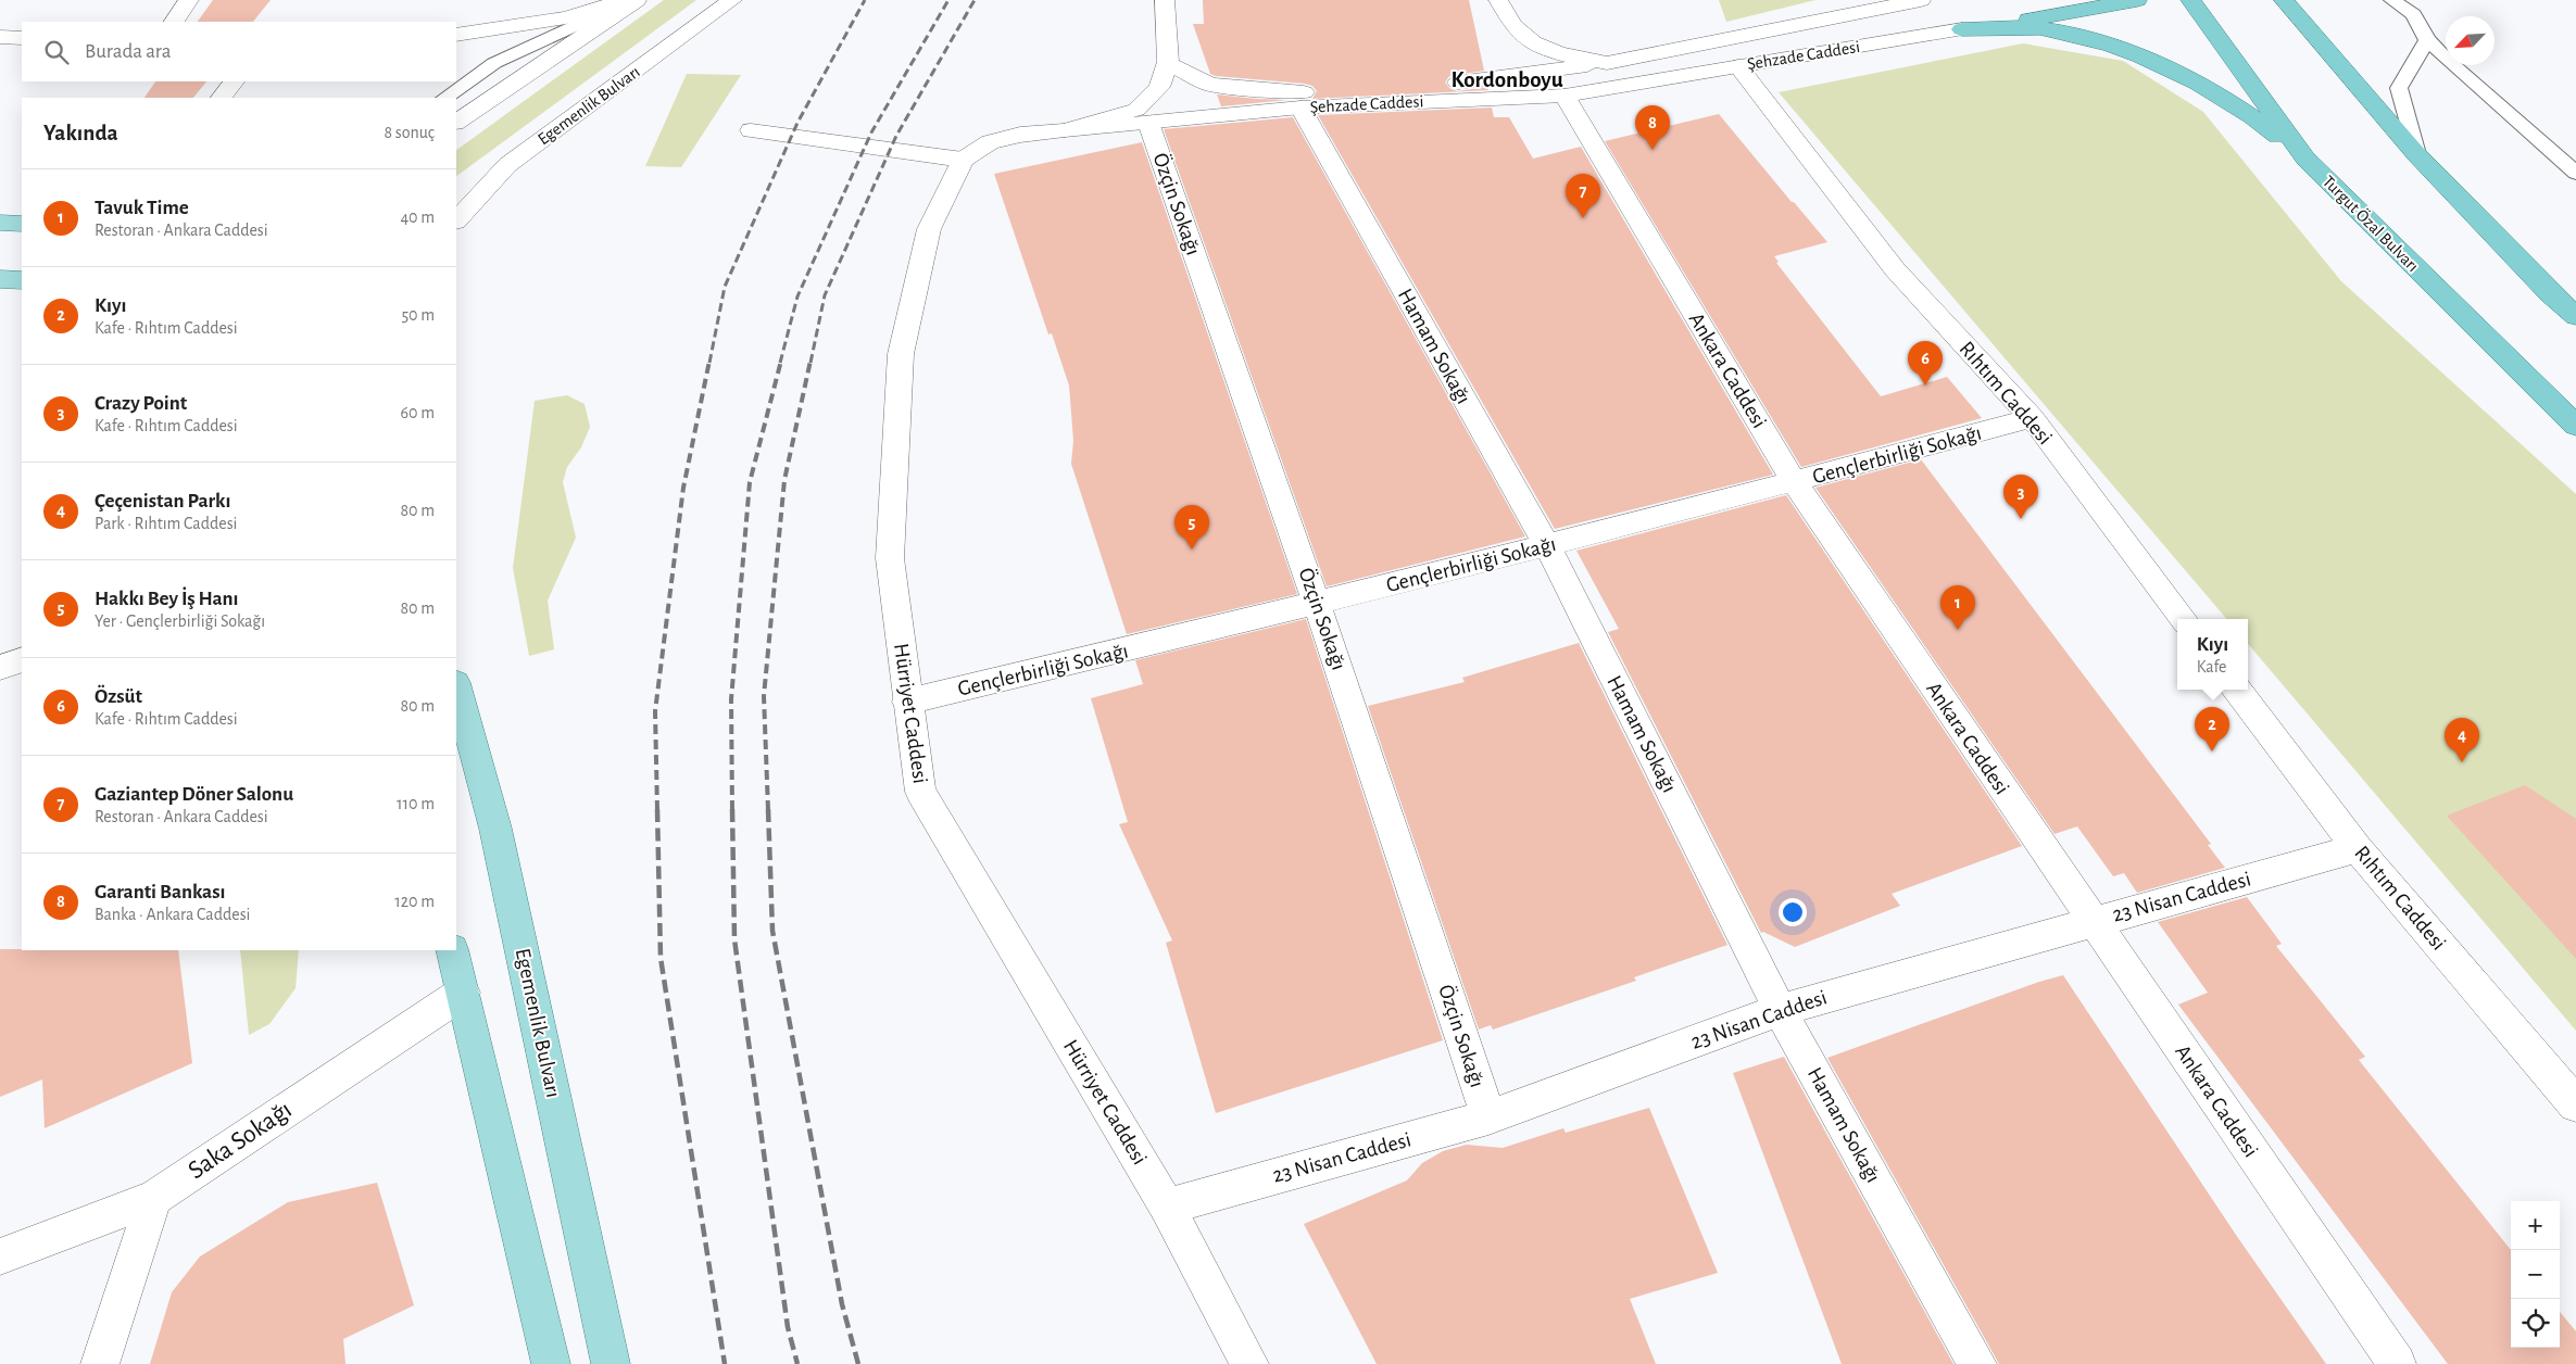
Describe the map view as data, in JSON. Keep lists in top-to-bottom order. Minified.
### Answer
{"streets":{"highway":["Turgut Özal Bulvarı"],"main road":["Egemenlik Bulvarı"],"street":["Şehzade Caddesi","Özçin Sokağı","Hamam Sokağı","Ankara Caddesi","Rıhtım Caddesi","Gençlerbirliği Sokağı","Hürriyet Caddesi","23 Nisan Caddesi","Saka Sokağı"]},"crossings":[["Şehzade Caddesi","Özçin Sokağı"],["Şehzade Caddesi","Hamam Sokağı"],["Şehzade Caddesi","Ankara Caddesi"],["Şehzade Caddesi","Rıhtım Caddesi"],["Özçin Sokağı","Gençlerbirliği Sokağı"],["Özçin Sokağı","23 Nisan Caddesi"],["Hamam Sokağı","Gençlerbirliği Sokağı"],["Hamam Sokağı","23 Nisan Caddesi"],["Ankara Caddesi","Gençlerbirliği Sokağı"],["Ankara Caddesi","23 Nisan Caddesi"],["Rıhtım Caddesi","Gençlerbirliği Sokağı"],["Rıhtım Caddesi","23 Nisan Caddesi"],["Gençlerbirliği Sokağı","Hürriyet Caddesi"],["Hürriyet Caddesi","23 Nisan Caddesi"]],"districts":["Kordonboyu"],"north":"bottom left","page":{"search":"Burada ara","heading":["Yakında","8 sonuç"],"pins":["8","7","6","3","5","1","2","4"],"list":[{"mark":"1","name":"Tavuk Time","note":"Restoran · Ankara Caddesi","value":"40 m"},{"mark":"2","name":"Kıyı","note":"Kafe · Rıhtım Caddesi","value":"50 m"},{"mark":"3","name":"Crazy Point","note":"Kafe · Rıhtım Caddesi","value":"60 m"},{"mark":"4","name":"Çeçenistan Parkı","note":"Park · Rıhtım Caddesi","value":"80 m"},{"mark":"5","name":"Hakkı Bey İş Hanı","note":"Yer · Gençlerbirliği Sokağı","value":"80 m"},{"mark":"6","name":"Özsüt","note":"Kafe · Rıhtım Caddesi","value":"80 m"},{"mark":"7","name":"Gaziantep Döner Salonu","note":"Restoran · Ankara Caddesi","value":"110 m"},{"mark":"8","name":"Garanti Bankası","note":"Banka · Ankara Caddesi","value":"120 m"}],"popup":["Kıyı","Kafe"],"map_buttons":["+","−"]}}
